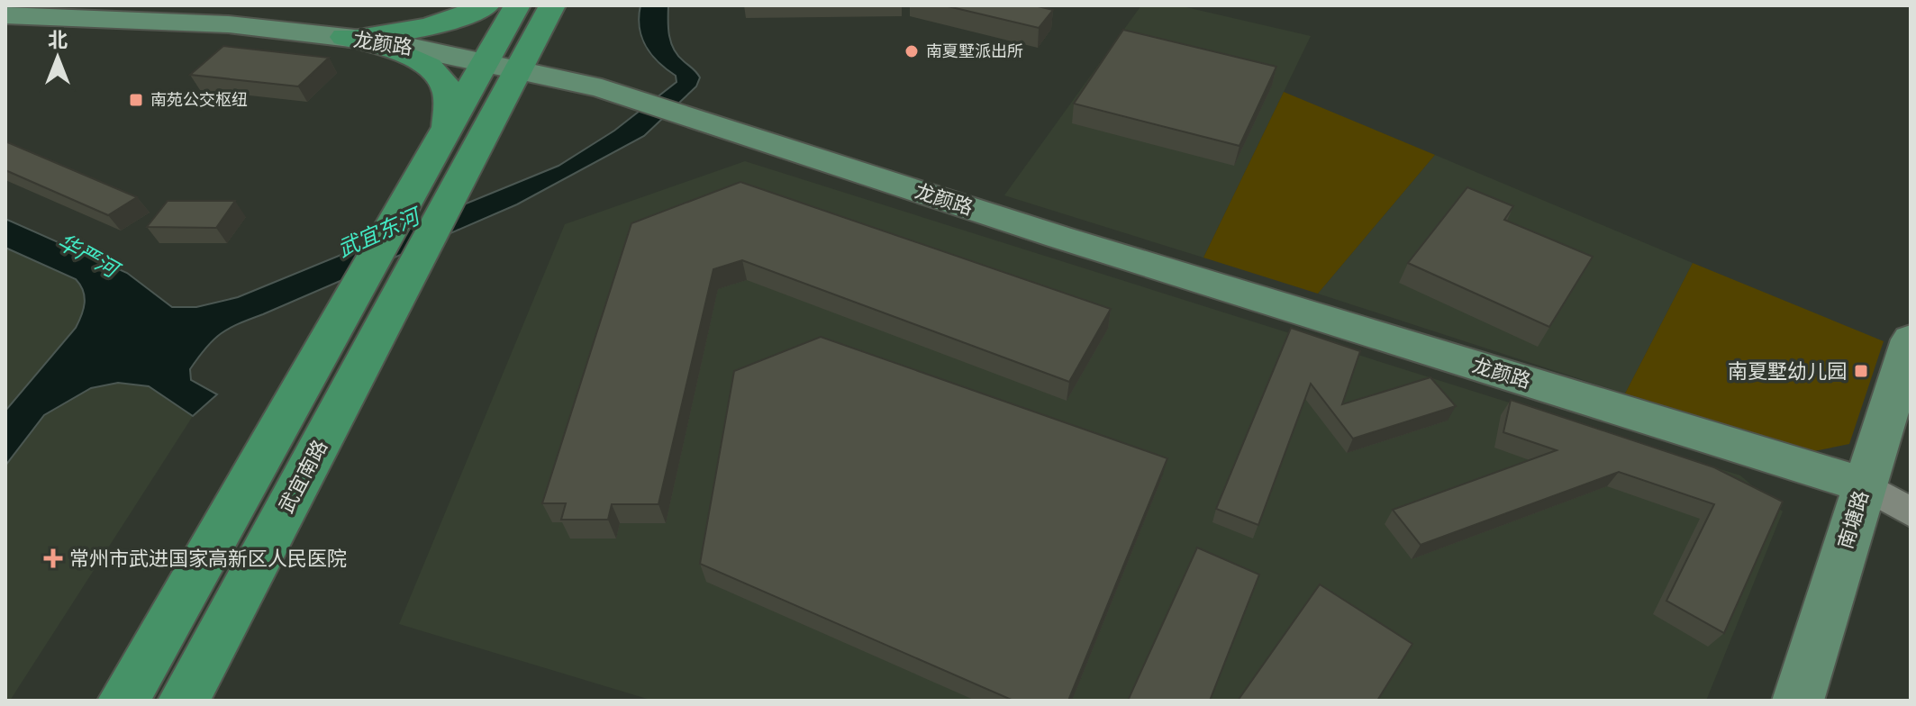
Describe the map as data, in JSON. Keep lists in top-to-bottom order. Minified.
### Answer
{"streets":{"main road":["武宜南路"],"street":["龙颜路","南塘路"]},"crossings":[["龙颜路","武宜南路"],["龙颜路","南塘路"]],"water":["武宜东河","华严河"],"places":{"other":["南夏墅派出所"],"transit":["南苑公交枢纽","南夏墅幼儿园"],"health":["常州市武进国家高新区人民医院"]},"north":"top"}
